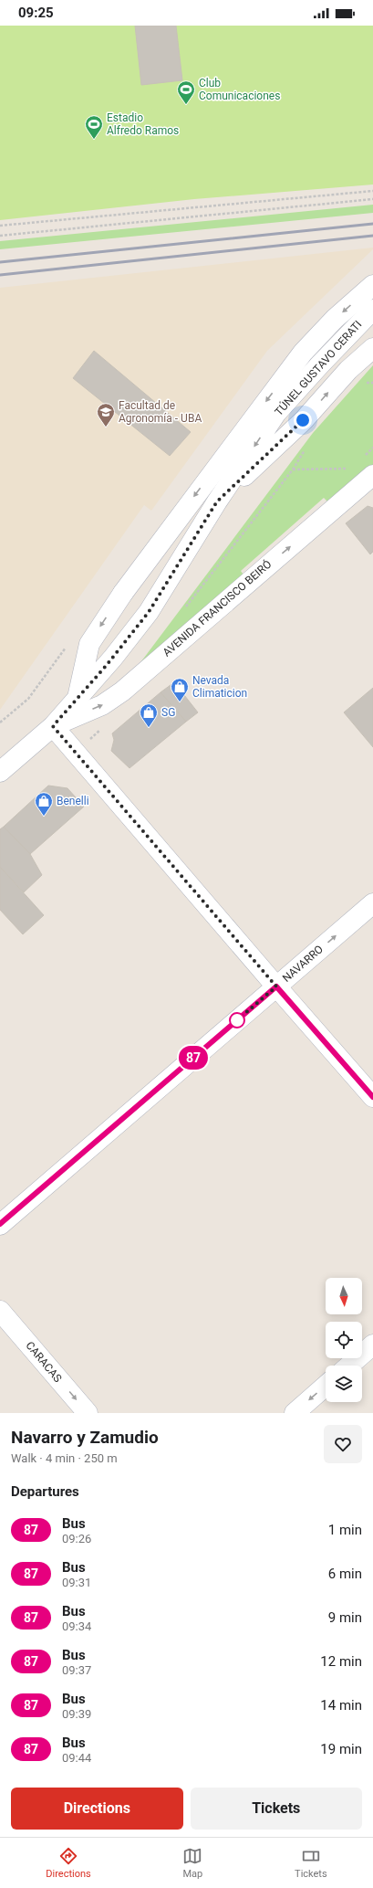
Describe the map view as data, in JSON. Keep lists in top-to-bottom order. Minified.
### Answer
{"streets":{"street":["TÚNEL GUSTAVO CERATI","AVENIDA FRANCISCO BEIRÓ","NAVARRO","CARACAS"]},"crossings":[["TÚNEL GUSTAVO CERATI","AVENIDA FRANCISCO BEIRÓ"]],"one_way":["CARACAS"],"places":{"sports":["Club Comunicaciones","Estadio Alfredo Ramos"],"school or university":["Facultad de Agronomía - UBA"],"shop":["Nevada Climaticion","SG","Benelli"]},"lines":["bus line 87"],"north":"bottom","page":{"status":"09:25","on_map":"87","heading":[["Navarro y Zamudio","Walk · 4 min · 250 m"],"Departures"],"list":[{"mark":"87","name":"Bus","note":"09:26","value":"1 min"},{"mark":"87","name":"Bus","note":"09:31","value":"6 min"},{"mark":"87","name":"Bus","note":"09:34","value":"9 min"},{"mark":"87","name":"Bus","note":"09:37","value":"12 min"},{"mark":"87","name":"Bus","note":"09:39","value":"14 min"},{"mark":"87","name":"Bus","note":"09:44","value":"19 min"}],"buttons":["Directions","Tickets"],"tabs":["Directions","Map","Tickets"]}}
